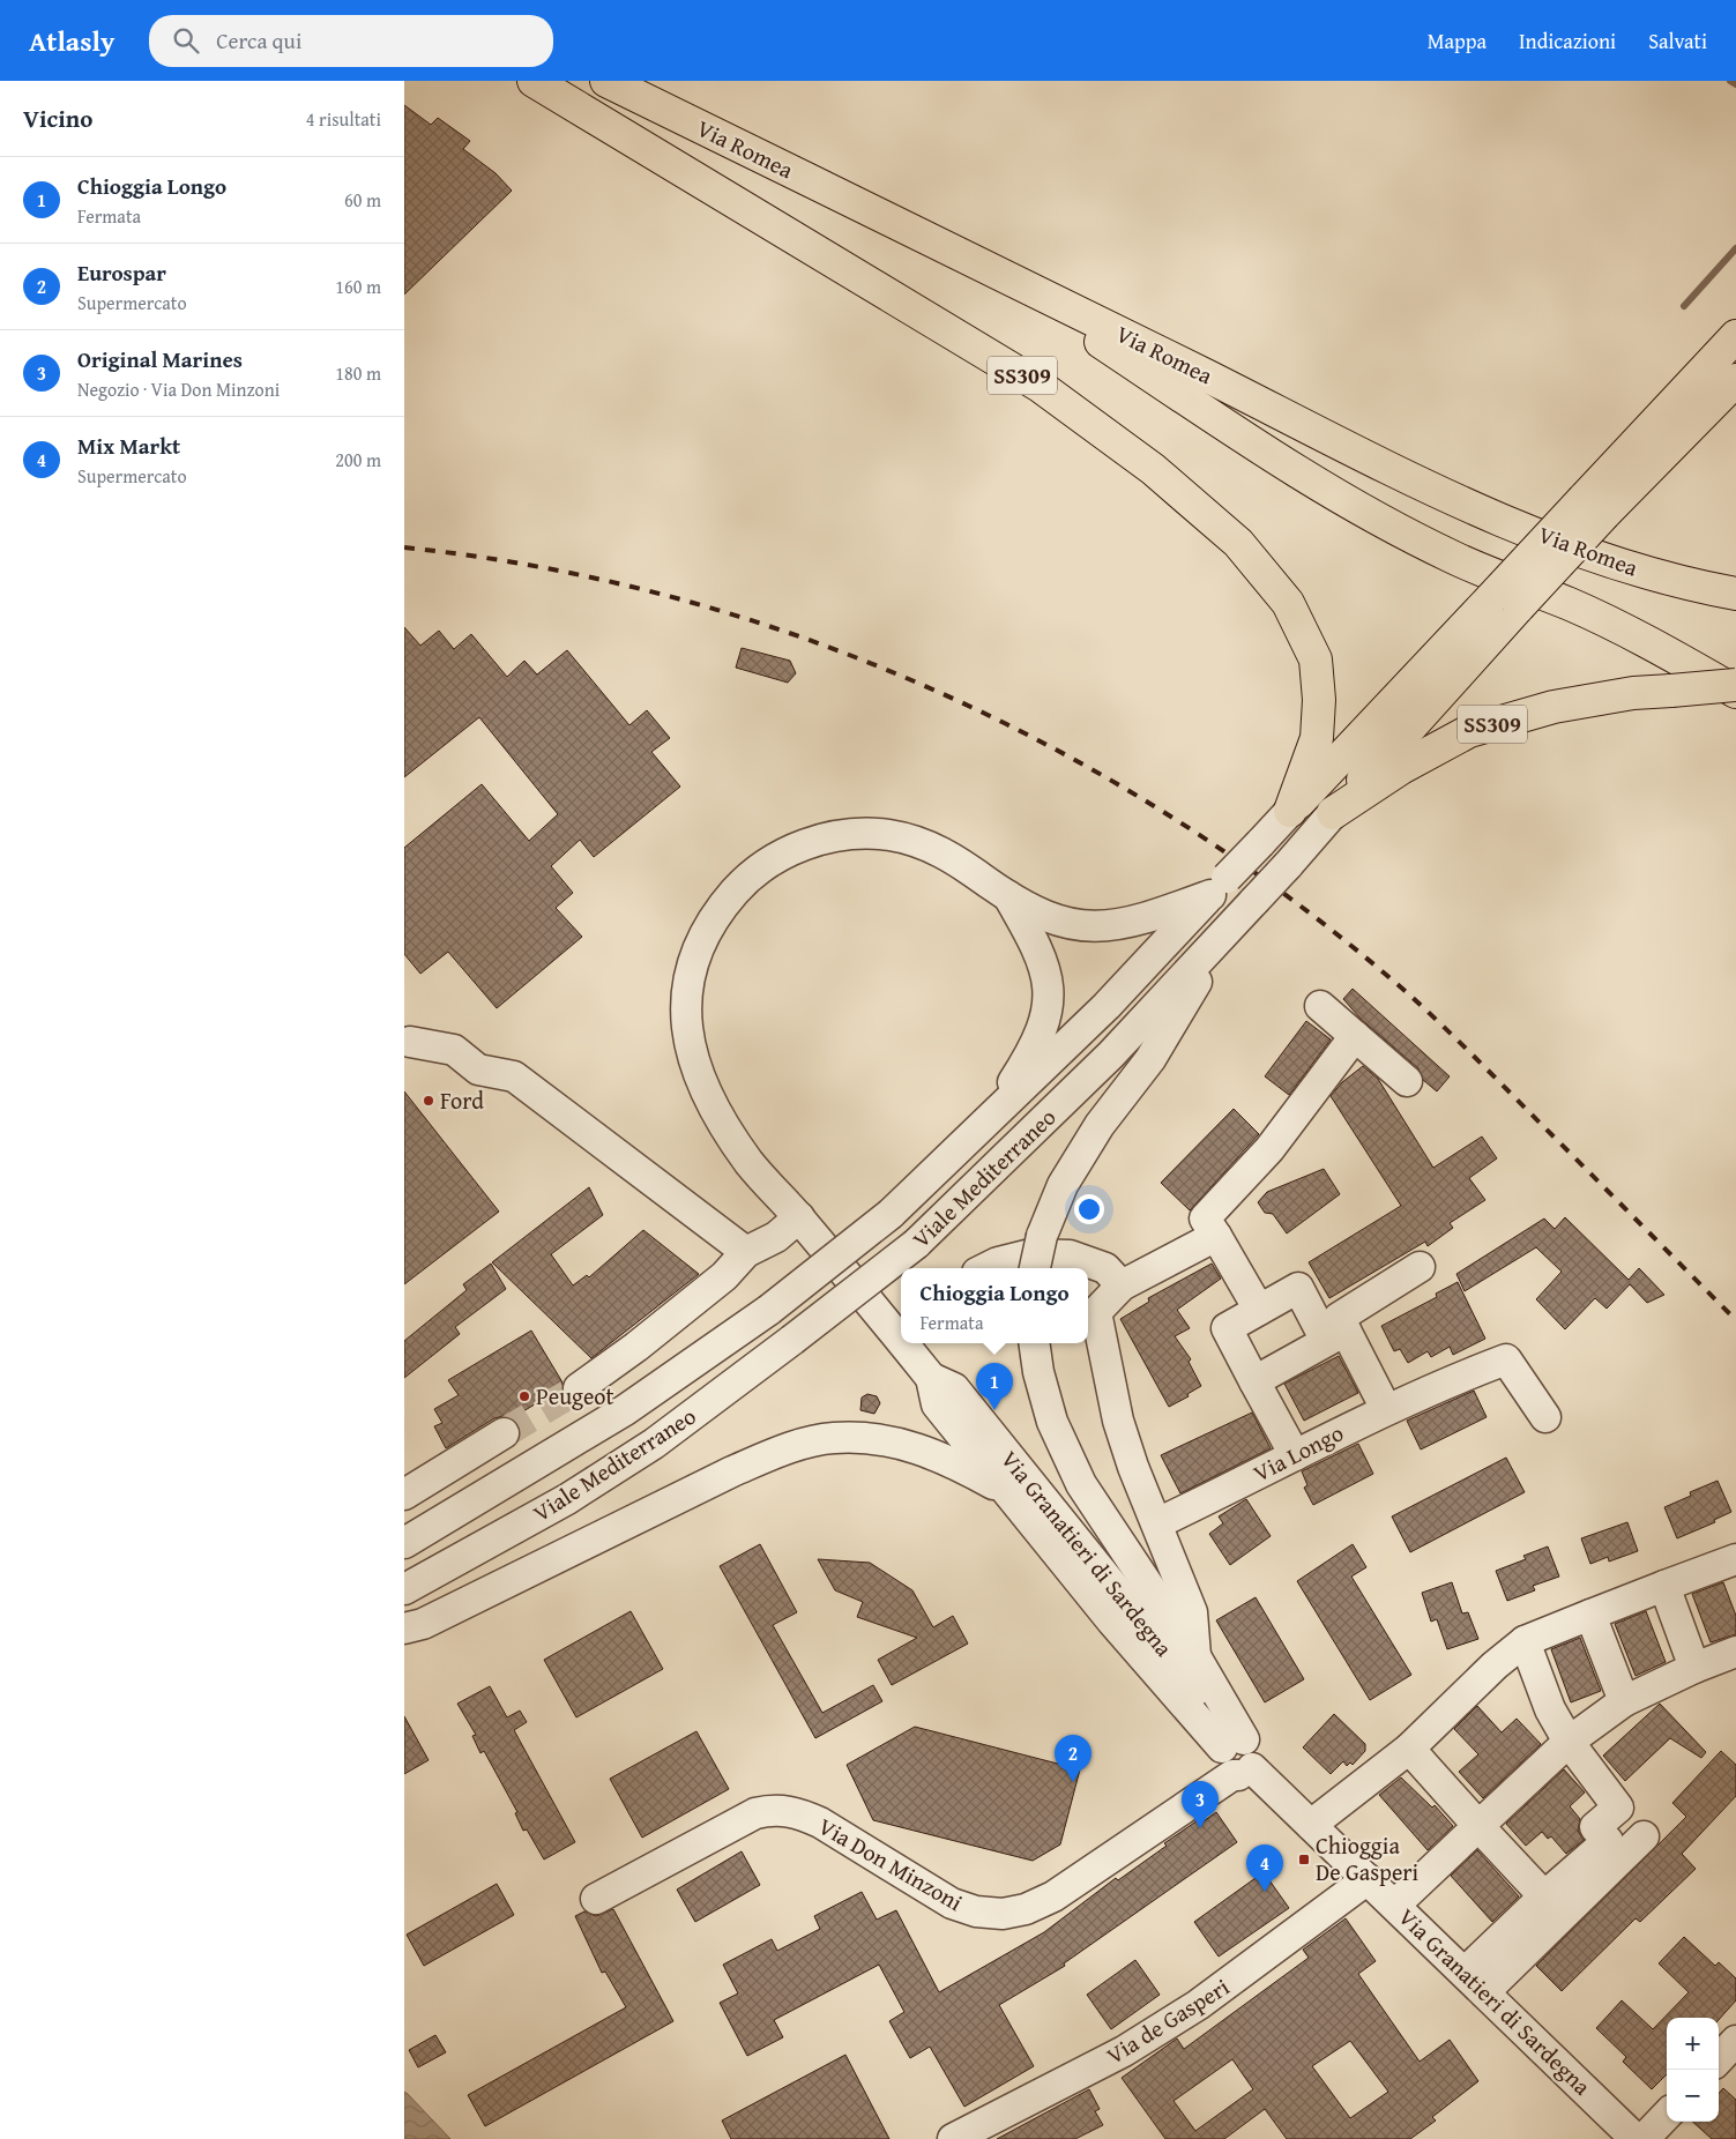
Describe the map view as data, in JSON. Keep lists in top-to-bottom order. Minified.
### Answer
{"streets":{"main road":["Via Romea","SS309"],"street":["Viale Mediterraneo","Via Longo","Via Granatieri di Sardegna","Via Don Minzoni","Via de Gasperi"]},"crossings":[["SS309","Viale Mediterraneo"],["Viale Mediterraneo","Via Granatieri di Sardegna"],["Via Granatieri di Sardegna","Via Don Minzoni"],["Via Granatieri di Sardegna","Via de Gasperi"]],"places":{"other":["Ford","Peugeot"],"transit":["Chioggia De Gasperi"]},"page":{"header":"Atlasly","search":"Cerca qui","nav":["Mappa","Indicazioni","Salvati"],"heading":["Vicino","4 risultati"],"list":[{"mark":"1","name":"Chioggia Longo","note":"Fermata","value":"60 m"},{"mark":"2","name":"Eurospar","note":"Supermercato","value":"160 m"},{"mark":"3","name":"Original Marines","note":"Negozio · Via Don Minzoni","value":"180 m"},{"mark":"4","name":"Mix Markt","note":"Supermercato","value":"200 m"}],"popup":["Chioggia Longo","Fermata"],"pins":["1","2","3","4"],"map_buttons":["+","−"]}}
